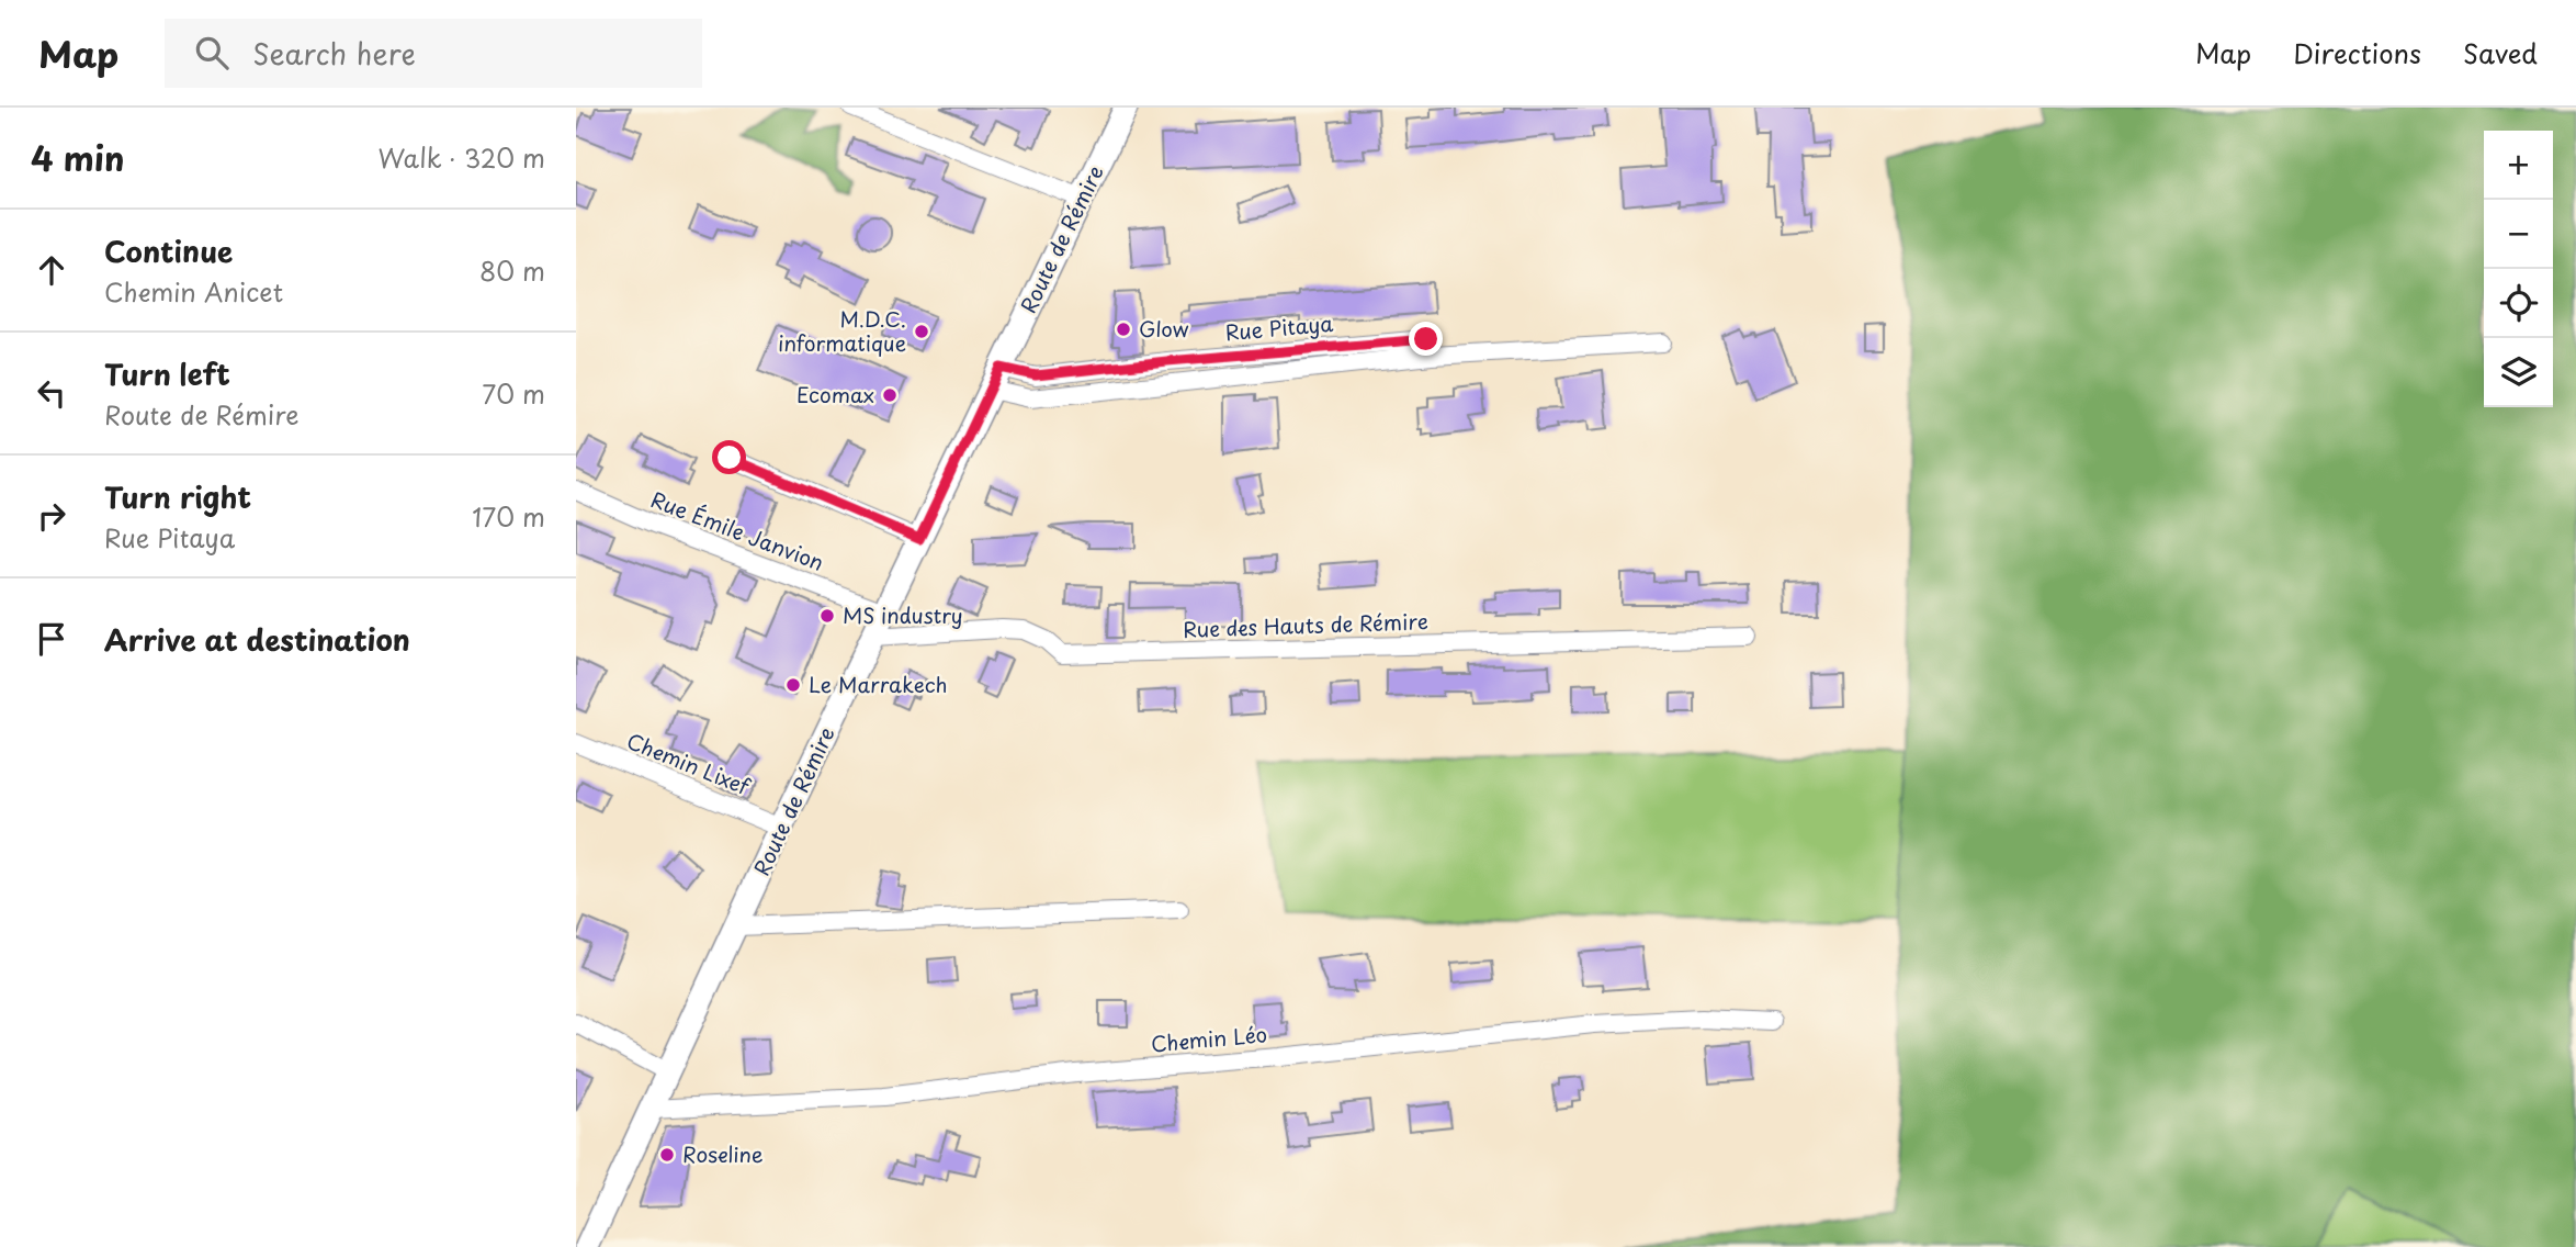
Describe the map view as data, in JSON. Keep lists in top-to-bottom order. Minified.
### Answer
{"streets":{"main road":["Route de Rémire"],"street":["Rue Pitaya","Rue Émile Janvion","Rue des Hauts de Rémire","Chemin Lixef","Chemin Léo"]},"crossings":[["Route de Rémire","Rue Pitaya"],["Route de Rémire","Rue Émile Janvion"],["Route de Rémire","Rue des Hauts de Rémire"],["Route de Rémire","Chemin Lixef"],["Route de Rémire","Chemin Léo"]],"places":["Glow","M.D.C. informatique","Ecomax","MS industry","Le Marrakech","Roseline"],"page":{"header":"Map","search":"Search here","nav":["Map","Directions","Saved"],"heading":["4 min","Walk · 320 m"],"map_buttons":["+","−"],"list":[["Continue","Chemin Anicet","80 m"],["Turn left","Route de Rémire","70 m"],["Turn right","Rue Pitaya","170 m"],"Arrive at destination"]}}
